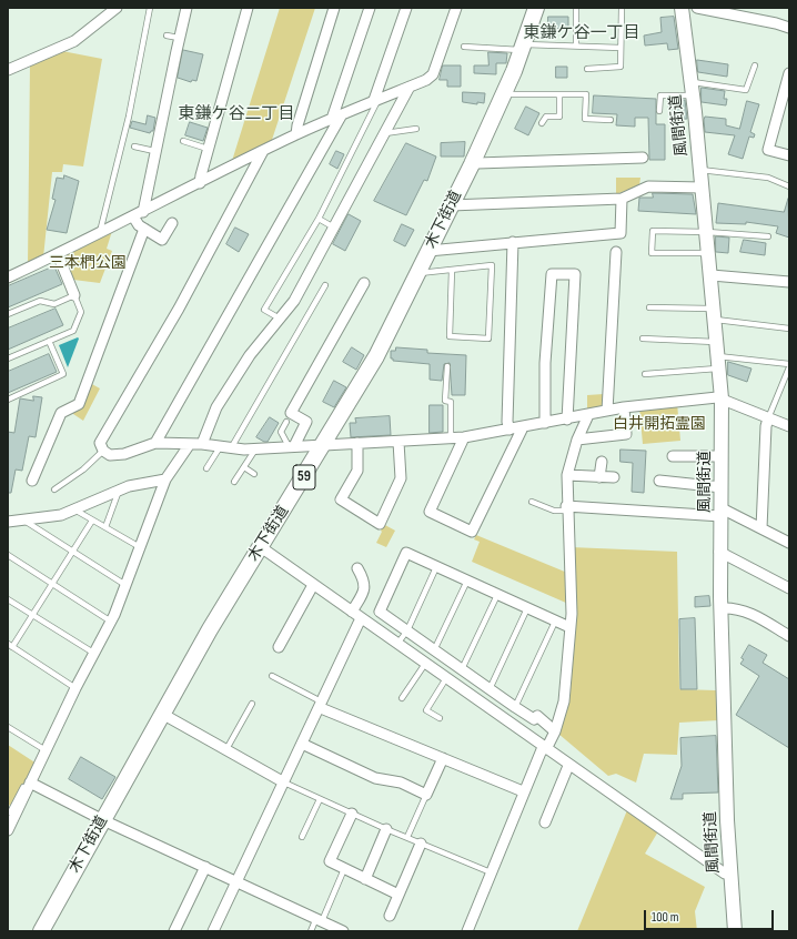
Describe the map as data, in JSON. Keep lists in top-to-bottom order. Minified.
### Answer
{"streets":{"main road":["木下街道","59"],"street":["風間街道"]},"districts":["東鎌ケ谷一丁目","東鎌ケ谷二丁目"],"parks":["三本椚公園","白井開拓霊園"],"scale_bar":"100 m"}
